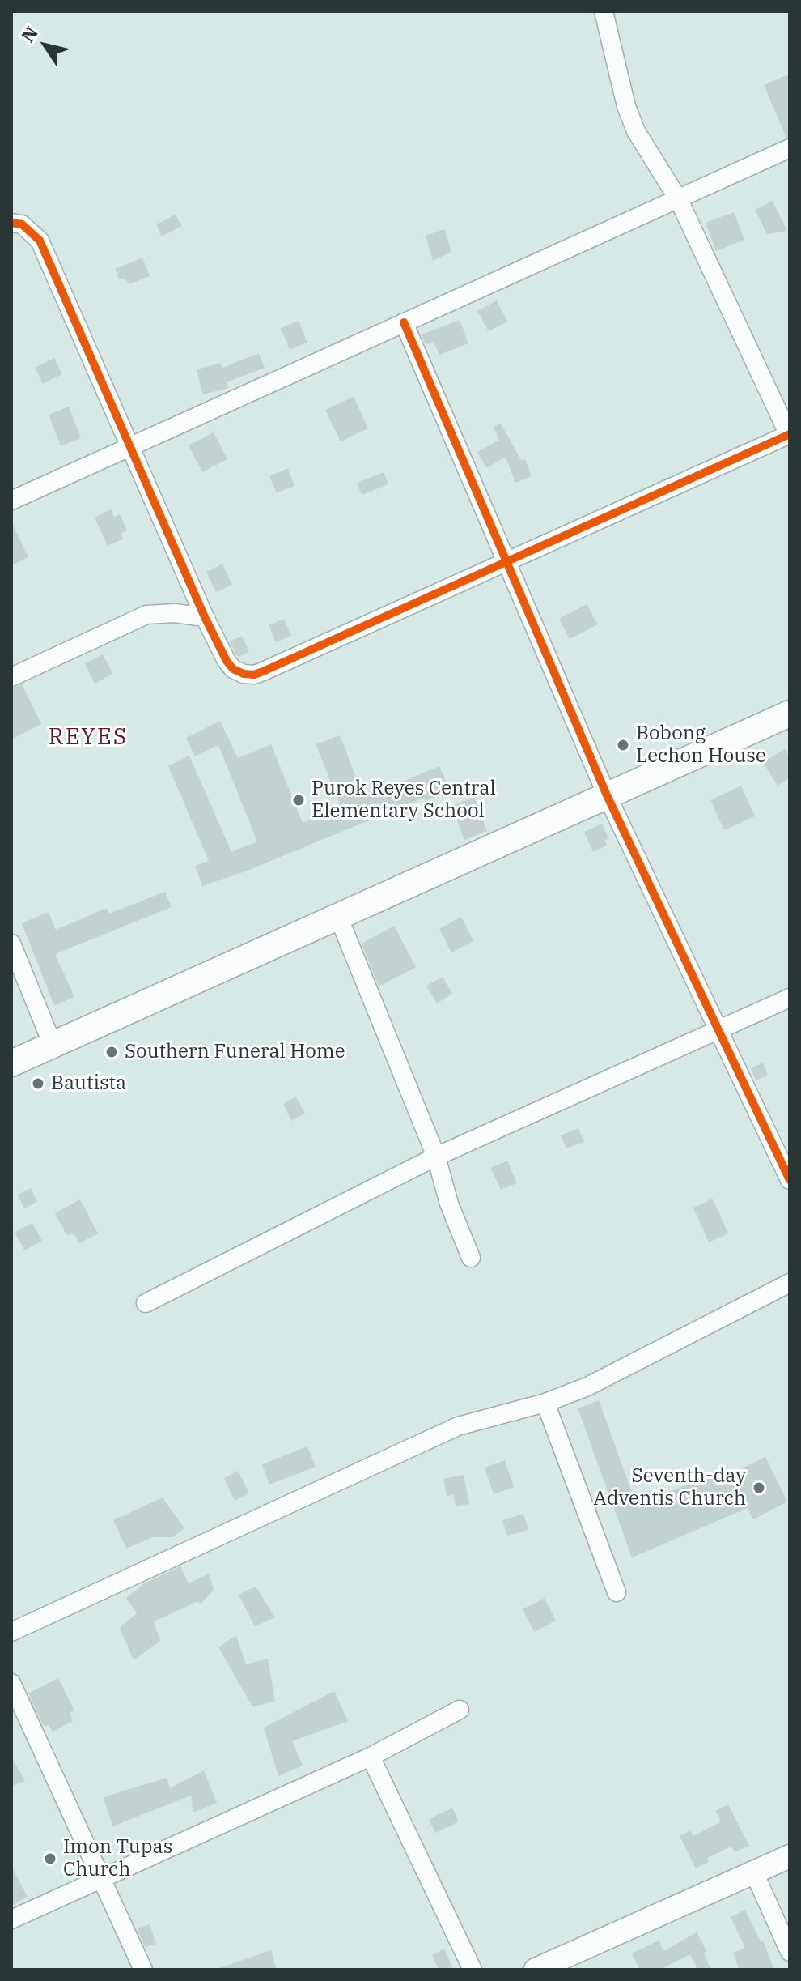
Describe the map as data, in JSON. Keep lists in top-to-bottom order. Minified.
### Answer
{"districts":["REYES"],"places":["Bobong Lechon House","Purok Reyes Central Elementary School","Southern Funeral Home","Bautista","Seventh-day Adventis Church","Imon Tupas Church"],"north":"top left"}
